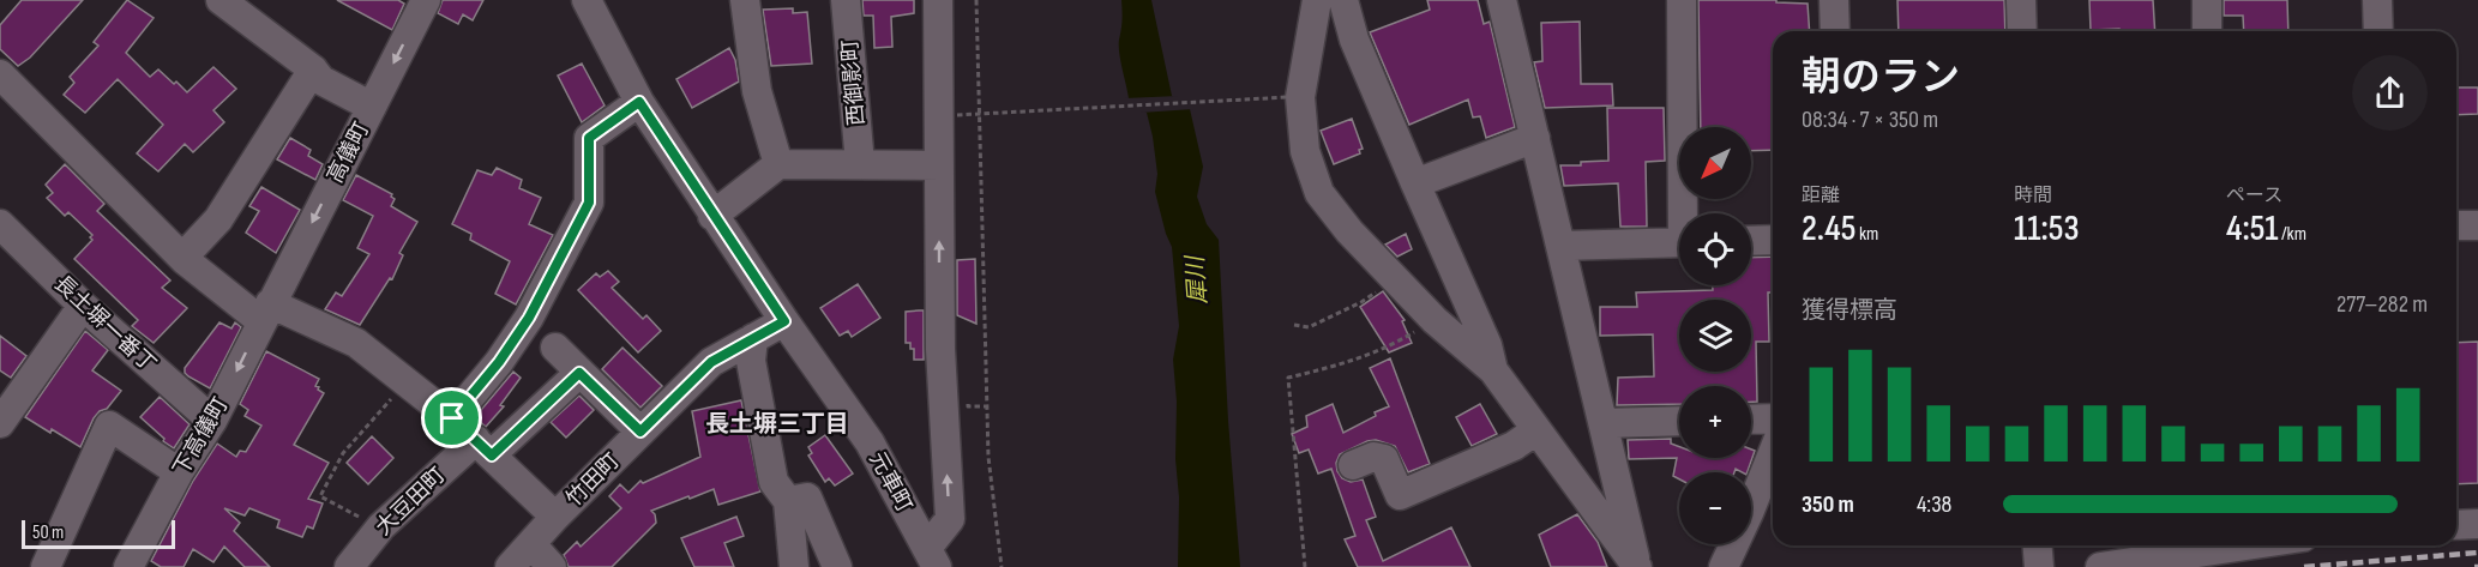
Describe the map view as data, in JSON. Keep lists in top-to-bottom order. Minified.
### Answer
{"streets":{"street":["西御影町","高儀町","長土塀一番丁","下高儀町","竹田町","元車町","大豆田町"]},"crossings":[["高儀町","下高儀町"],["長土塀一番丁","下高儀町"],["竹田町","元車町"]],"districts":["長土塀三丁目"],"water":["犀川"],"scale_bar":"50 m","north":"bottom left","page":{"heading":["朝のラン","08:34 · 7 × 350 m"],"map_buttons":["+","−"],"stats":[["距離","2.45 km"],["時間","11:53"],["ペース","4:51 /km"]],"chart":["獲得標高","277–282 m"],"list":[{"name":"350 m","note":"4:38"}],"scale":"50 m"}}
